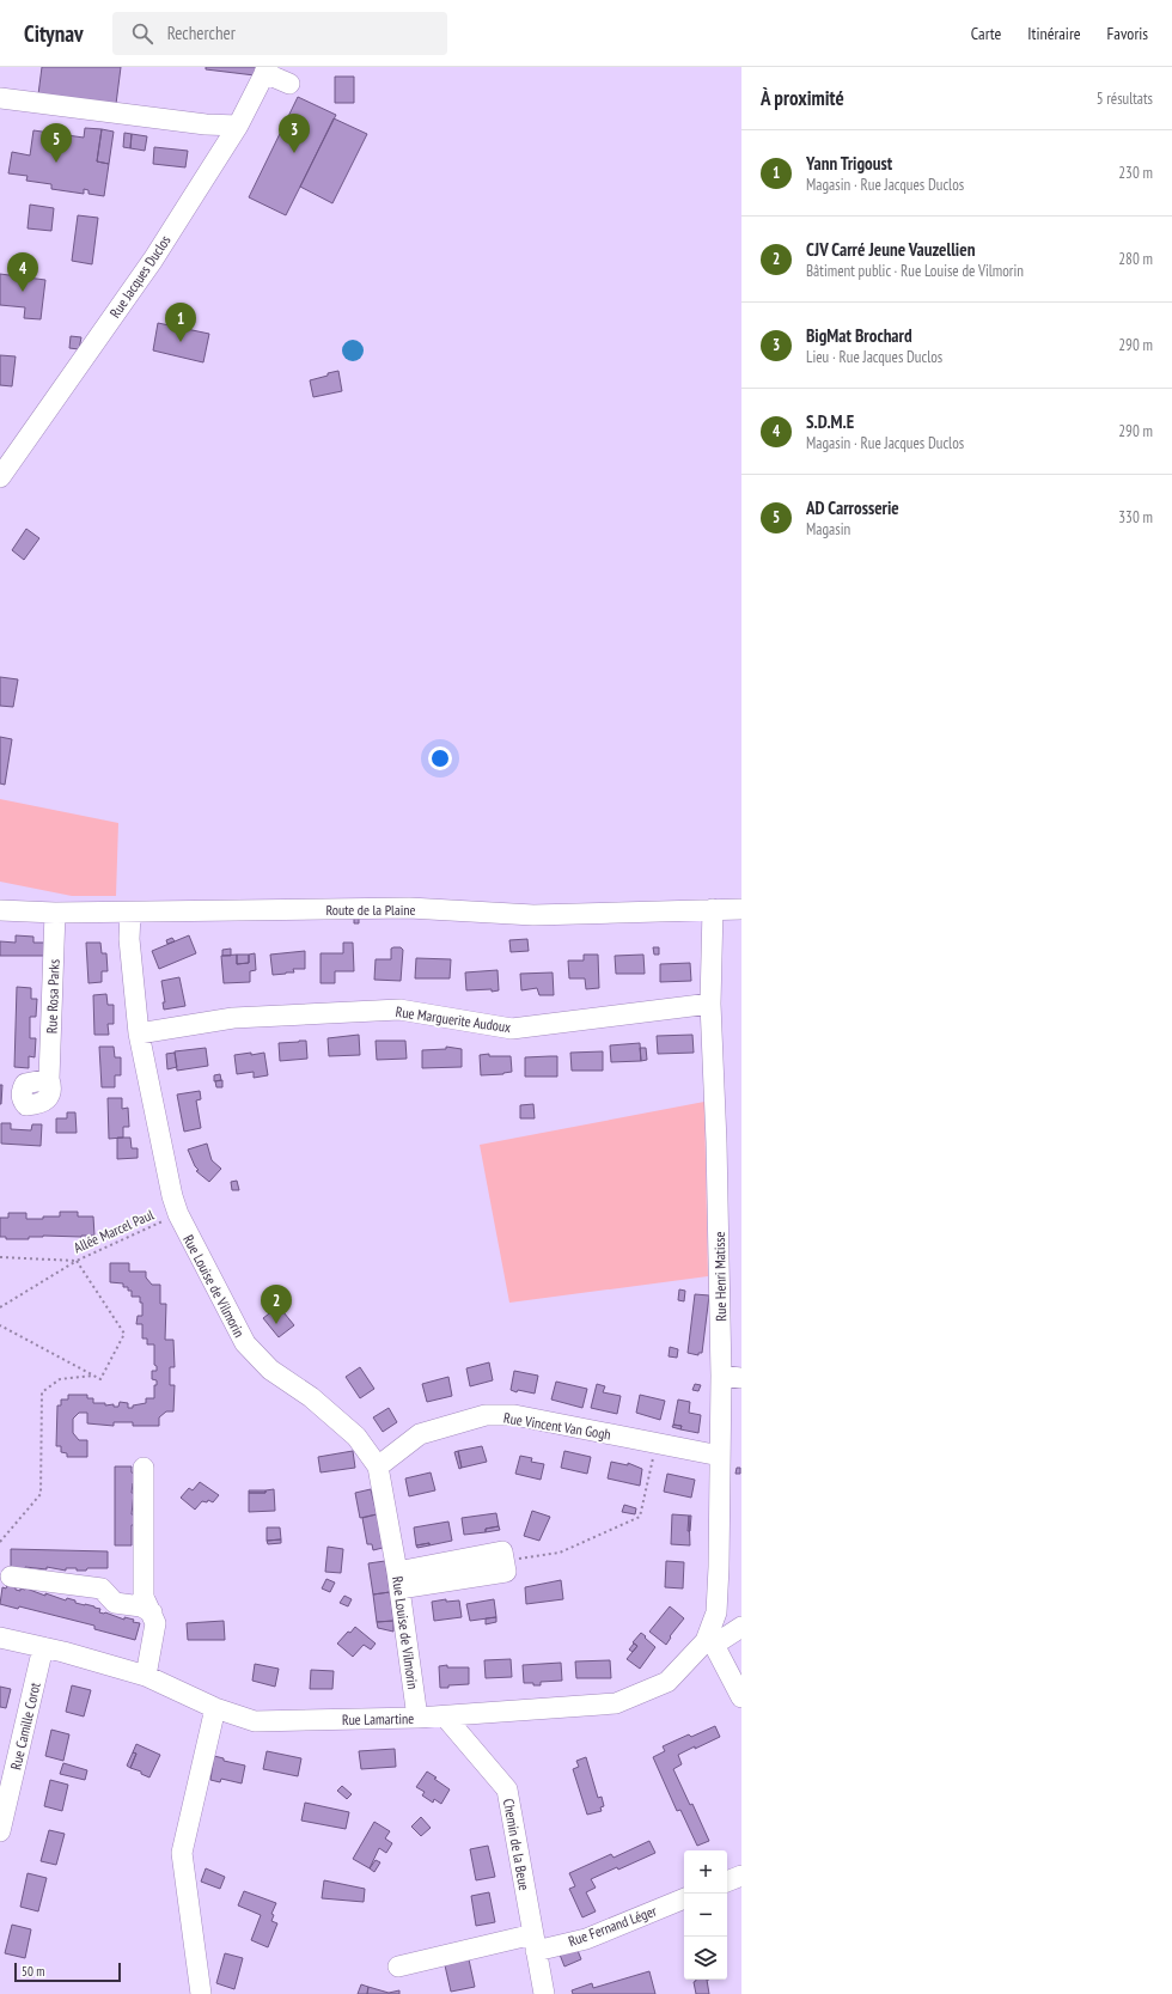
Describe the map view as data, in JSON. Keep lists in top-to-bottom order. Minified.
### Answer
{"streets":{"street":["Rue Jacques Duclos","Route de la Plaine","Rue Rosa Parks","Rue Marguerite Audoux","Rue Henri Matisse","Rue Louise de Vilmorin","Rue Vincent Van Gogh","Rue Lamartine","Rue Camille Corot","Chemin de la Beue","Rue Fernand Léger"],"path":["Allée Marcel Paul"]},"crossings":[["Route de la Plaine","Rue Rosa Parks"],["Route de la Plaine","Rue Henri Matisse"],["Route de la Plaine","Rue Louise de Vilmorin"],["Rue Marguerite Audoux","Rue Henri Matisse"],["Rue Marguerite Audoux","Rue Louise de Vilmorin"],["Allée Marcel Paul","Rue Louise de Vilmorin"],["Rue Henri Matisse","Rue Vincent Van Gogh"],["Rue Henri Matisse","Rue Lamartine"],["Rue Louise de Vilmorin","Rue Vincent Van Gogh"],["Rue Louise de Vilmorin","Rue Lamartine"],["Rue Lamartine","Rue Camille Corot"],["Rue Lamartine","Chemin de la Beue"],["Chemin de la Beue","Rue Fernand Léger"]],"scale_bar":"50 m","page":{"header":"Citynav","search":"Rechercher","nav":["Carte","Itinéraire","Favoris"],"heading":["À proximité","5 résultats"],"pins":["3","5","4","1","2"],"list":[{"mark":"1","name":"Yann Trigoust","note":"Magasin · Rue Jacques Duclos","value":"230 m"},{"mark":"2","name":"CJV Carré Jeune Vauzellien","note":"Bâtiment public · Rue Louise de Vilmorin","value":"280 m"},{"mark":"3","name":"BigMat Brochard","note":"Lieu · Rue Jacques Duclos","value":"290 m"},{"mark":"4","name":"S.D.M.E","note":"Magasin · Rue Jacques Duclos","value":"290 m"},{"mark":"5","name":"AD Carrosserie","note":"Magasin","value":"330 m"}],"map_buttons":["+","−"],"scale":"50 m"}}
